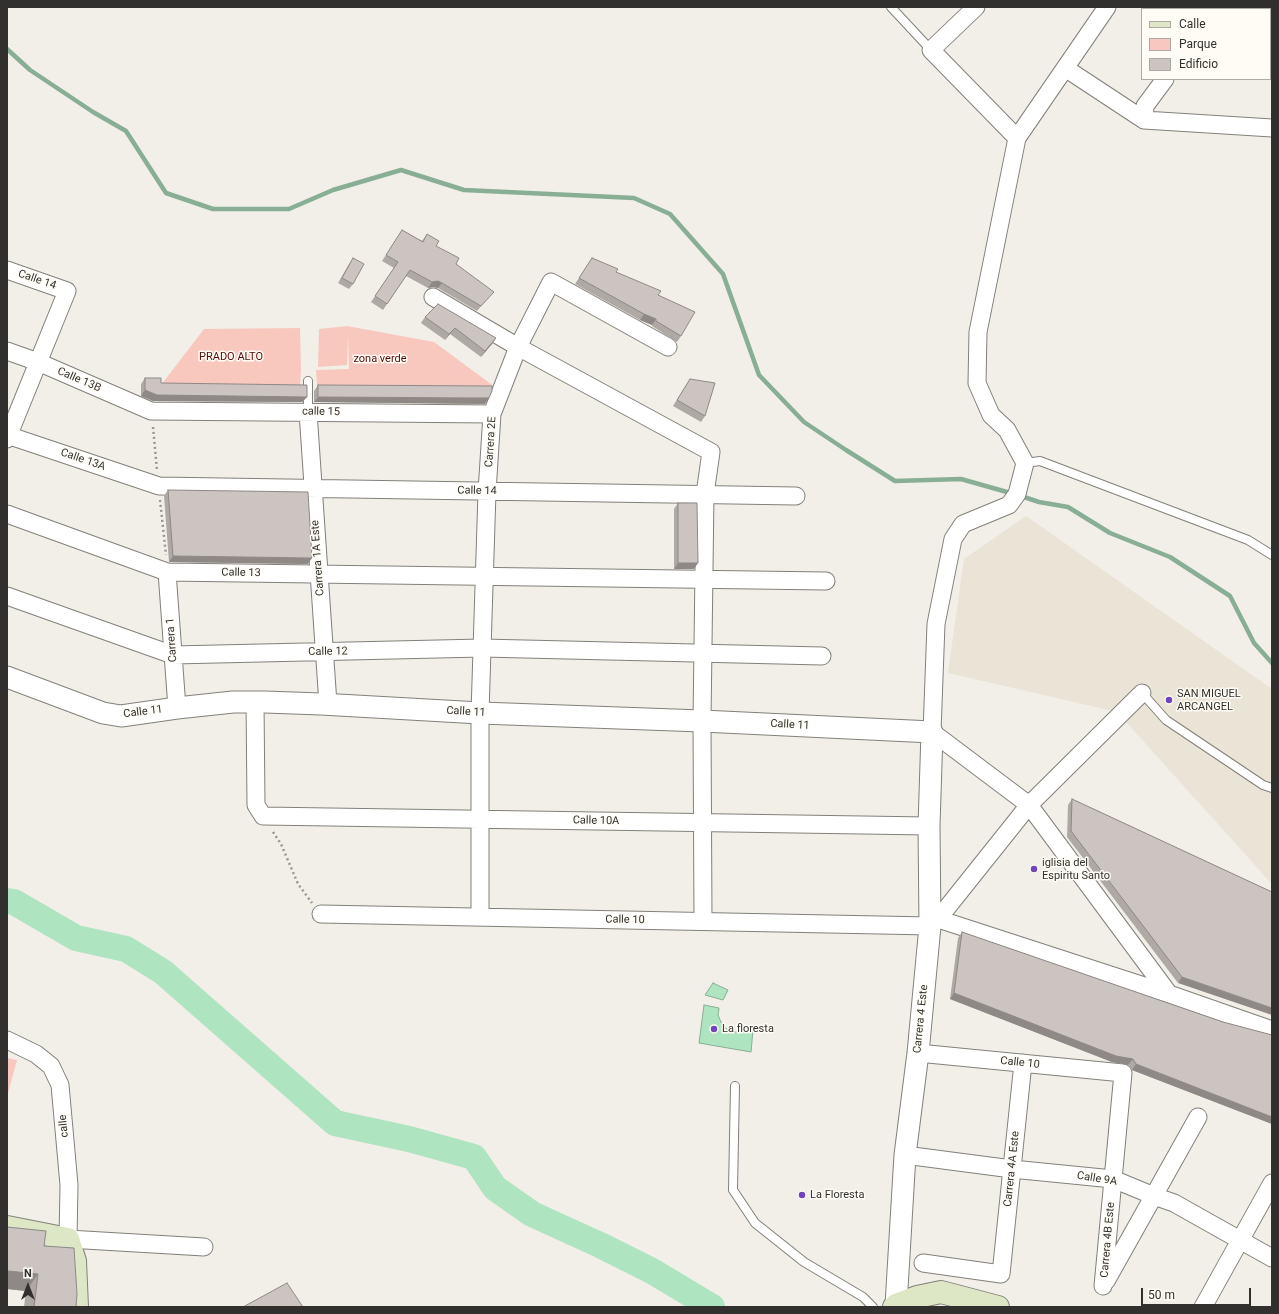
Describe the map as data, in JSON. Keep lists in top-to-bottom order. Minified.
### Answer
{"streets":{"street":["Calle 14","Calle 13B","calle 15","Carrera 2E","Calle 13A","Carrera 1A Este","Calle 13","Carrera 1","Calle 12","Calle 11","Calle 10A","Calle 10","Carrera 4 Este","calle","Carrera 4A Este","Calle 9A","Carrera 4B Este"]},"crossings":[["Calle 14","Calle 13B"],["Calle 14","Carrera 2E"],["Calle 14","Calle 13A"],["Calle 14","Carrera 1A Este"],["Calle 13B","calle 15"],["calle 15","Carrera 2E"],["calle 15","Carrera 1A Este"],["Carrera 2E","Calle 13"],["Carrera 2E","Calle 12"],["Carrera 2E","Calle 11"],["Carrera 2E","Calle 10A"],["Carrera 2E","Calle 10"],["Carrera 1A Este","Calle 13"],["Carrera 1A Este","Calle 12"],["Carrera 1A Este","Calle 11"],["Calle 13","Carrera 1"],["Carrera 1","Calle 12"],["Carrera 1","Calle 11"],["Calle 11","Carrera 4 Este"],["Calle 10A","Carrera 4 Este"],["Calle 10","Carrera 4 Este"],["Calle 10","Carrera 4A Este"],["Calle 10","Carrera 4B Este"],["Carrera 4 Este","Calle 9A"],["Carrera 4A Este","Calle 9A"],["Calle 9A","Carrera 4B Este"]],"parks":["PRADO ALTO","zona verde"],"places":["SAN MIGUEL ARCANGEL","iglisia del Espiritu Santo","La floresta","La Floresta"],"legend":["Calle","Parque","Edificio"],"scale_bar":"50 m","north":"top"}
